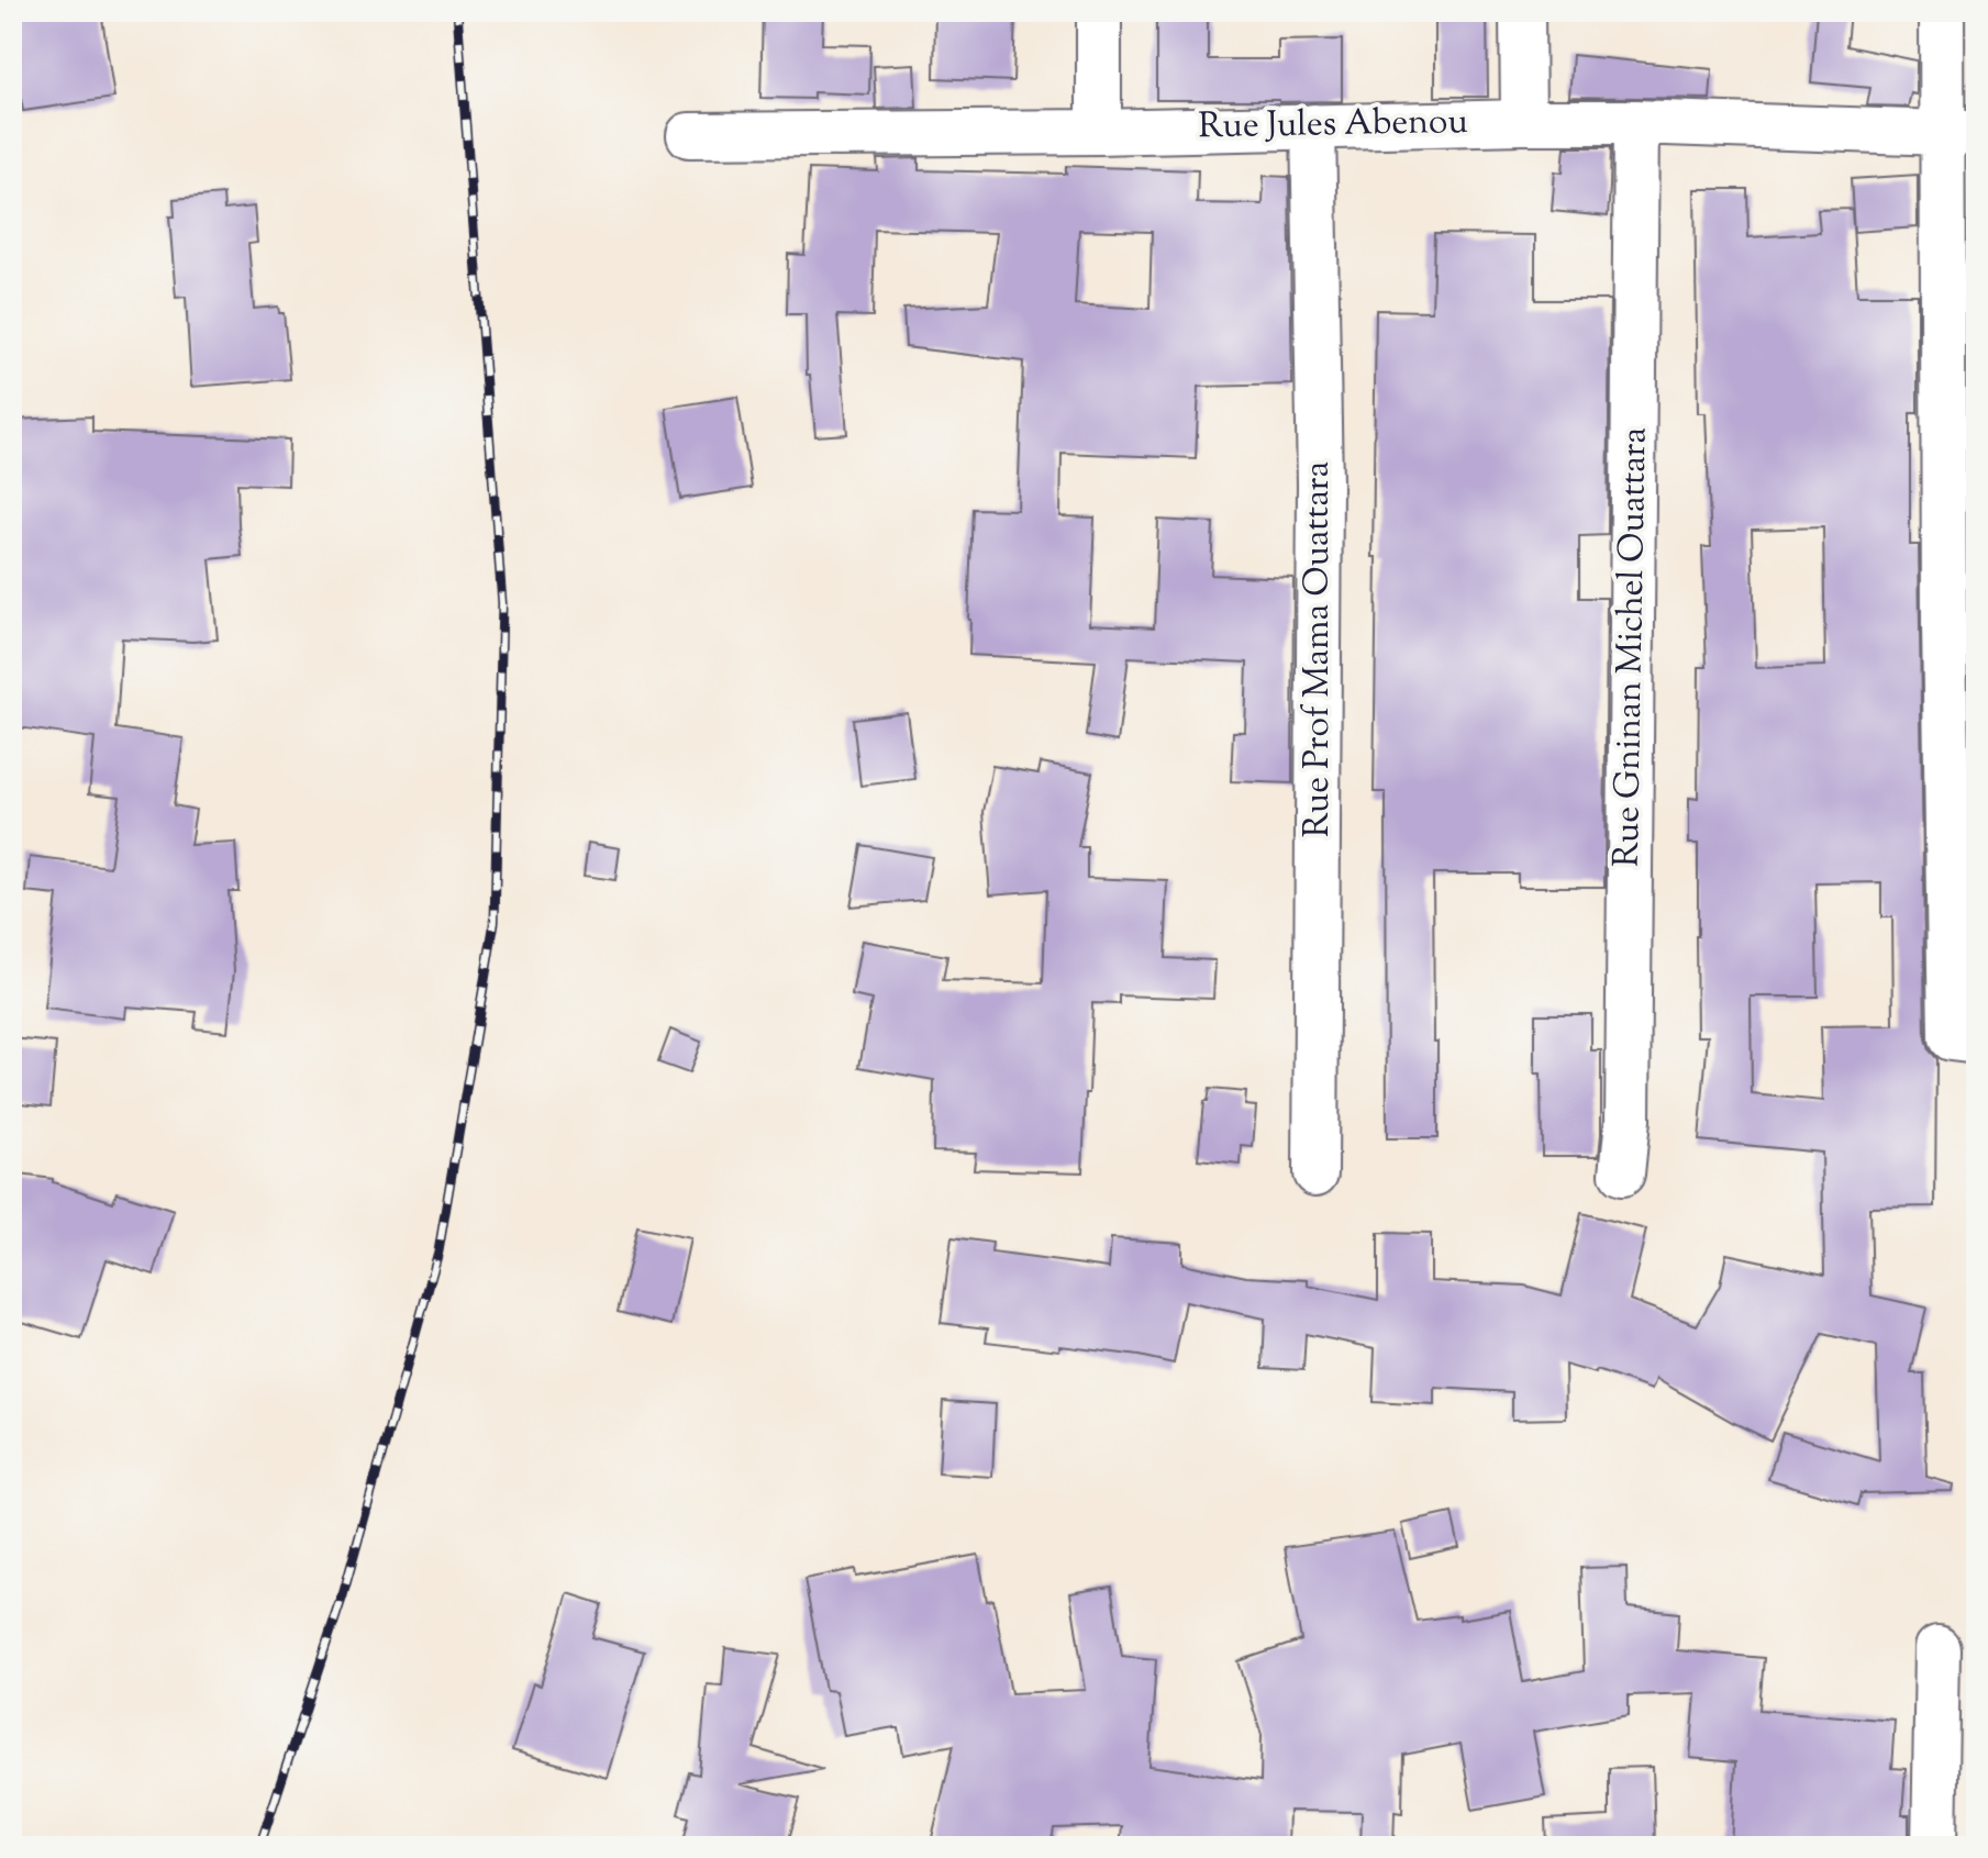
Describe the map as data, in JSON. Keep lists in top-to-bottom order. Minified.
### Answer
{"streets":{"street":["Rue Jules Abenou","Rue Gninan Michel Ouattara","Rue Prof Mama Ouattara"]},"crossings":[["Rue Jules Abenou","Rue Gninan Michel Ouattara"],["Rue Jules Abenou","Rue Prof Mama Ouattara"]]}
